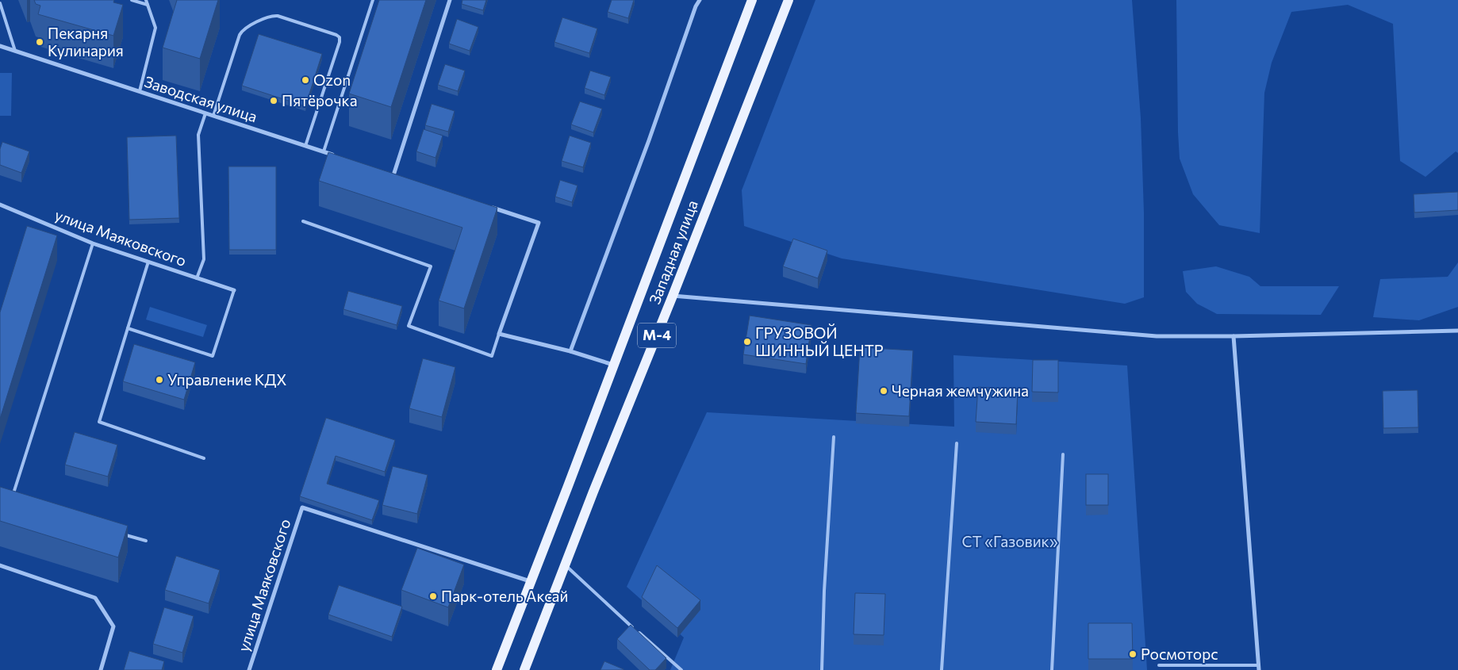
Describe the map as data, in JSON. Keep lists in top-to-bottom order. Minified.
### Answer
{"streets":{"main road":["Западная улица","М-4"],"street":["Заводская улица","улица Маяковского"]},"crossings":[["улица Маяковского","Западная улица"]],"parks":["СТ «Газовик»"],"places":["Пекарня Кулинария","Ozon","Пятёрочка","ГРУЗОВОЙ ШИННЫЙ ЦЕНТР","Управление КДХ","Черная жемчужина","Парк-отель Аксай","Росмоторс"]}
